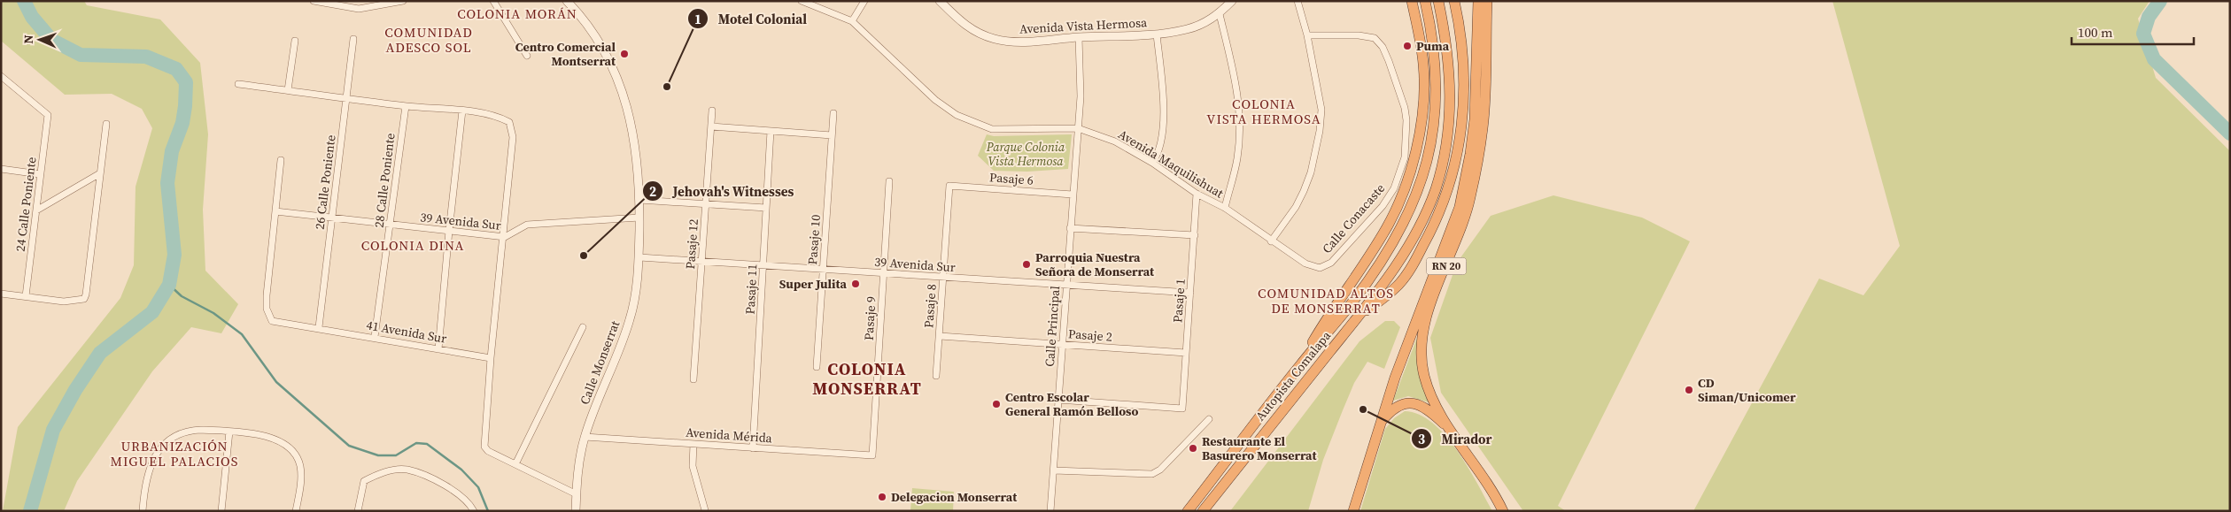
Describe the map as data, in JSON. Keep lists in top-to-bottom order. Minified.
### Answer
{"streets":{"highway":["RN 20","Autopista Comalapa"],"street":["Avenida Vista Hermosa","Avenida Maquilishuat","Pasaje 6","28 Calle Poniente","26 Calle Poniente","24 Calle Poniente","Calle Conacaste","39 Avenida Sur","Pasaje 10","Pasaje 12","Pasaje 11","Pasaje 1","Pasaje 8","Pasaje 9","Calle Principal","41 Avenida Sur","Pasaje 2","Calle Monserrat","Avenida Mérida"]},"crossings":[["Avenida Vista Hermosa","Calle Principal"],["Avenida Maquilishuat","Calle Conacaste"],["Avenida Maquilishuat","Pasaje 1"],["Avenida Maquilishuat","Calle Principal"],["Pasaje 6","Pasaje 8"],["Pasaje 6","Calle Principal"],["28 Calle Poniente","39 Avenida Sur"],["28 Calle Poniente","41 Avenida Sur"],["26 Calle Poniente","39 Avenida Sur"],["26 Calle Poniente","41 Avenida Sur"],["39 Avenida Sur","Pasaje 10"],["39 Avenida Sur","Pasaje 12"],["39 Avenida Sur","Pasaje 11"],["39 Avenida Sur","Pasaje 1"],["39 Avenida Sur","Pasaje 8"],["39 Avenida Sur","Pasaje 9"],["39 Avenida Sur","Calle Principal"],["39 Avenida Sur","41 Avenida Sur"],["39 Avenida Sur","Calle Monserrat"],["Pasaje 11","Avenida Mérida"],["Pasaje 1","Calle Principal"],["Pasaje 1","Pasaje 2"],["Pasaje 8","Pasaje 2"],["Pasaje 9","Avenida Mérida"],["Calle Principal","Pasaje 2"],["Calle Monserrat","Avenida Mérida"]],"districts":["COLONIA MORÁN","COMUNIDAD ADESCO SOL","COLONIA VISTA HERMOSA","COLONIA DINA","COMUNIDAD ALTOS DE MONSERRAT","COLONIA MONSERRAT","URBANIZACIÓN MIGUEL PALACIOS"],"parks":["Parque Colonia Vista Hermosa"],"places":["Puma","Centro Comercial Montserrat","Motel Colonial","Jehovah's Witnesses","Parroquia Nuestra Señora de Monserrat","Super Julita","CD Siman/Unicomer","Centro Escolar General Ramón Belloso","Mirador","Restaurante El Basurero Monserrat","Delegacion Monserrat"],"scale_bar":"100 m","north":"left"}
